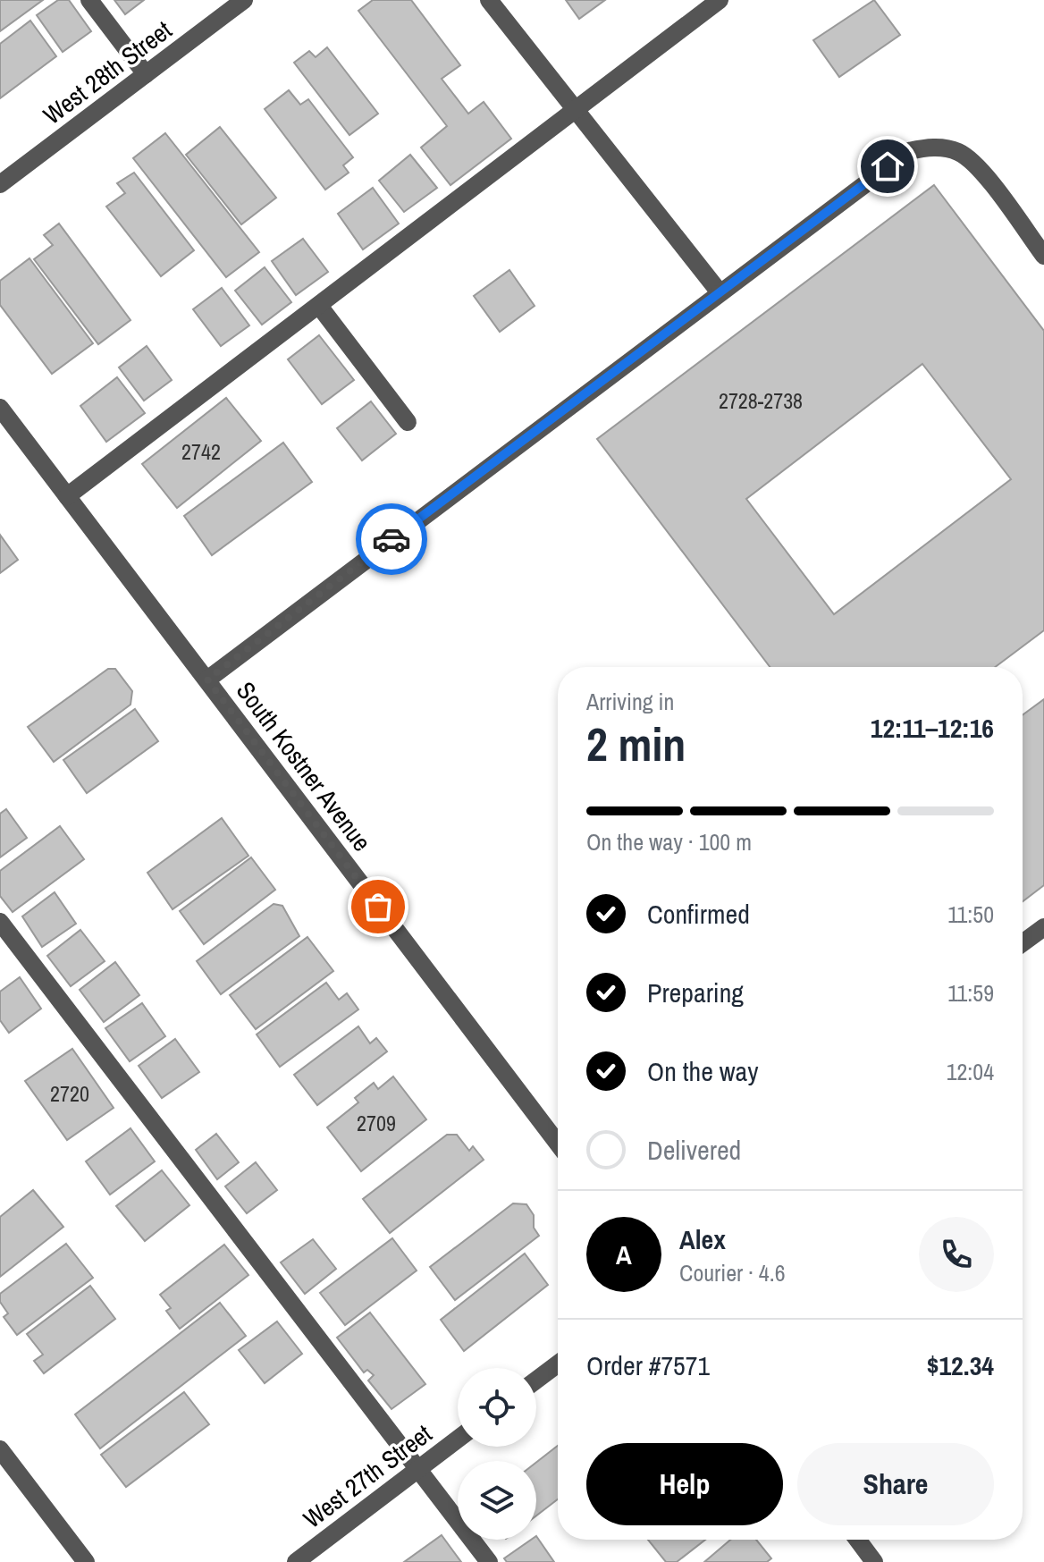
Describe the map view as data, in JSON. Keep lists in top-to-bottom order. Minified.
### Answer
{"streets":{"street":["West 28th Street","South Kostner Avenue","West 27th Street"]},"house_numbers":["2728-2738","2742","2720","2709"],"page":{"heading":["2 min","Arriving in","12:11–12:16"],"panel":["Alex","Courier · 4.6","Order #7571","$12.34"],"bar":"On the way · 100 m","list":[["Confirmed","11:50"],["Preparing","11:59"],["On the way","12:04"],"Delivered"],"round":"A","buttons":["Help","Share"]}}
